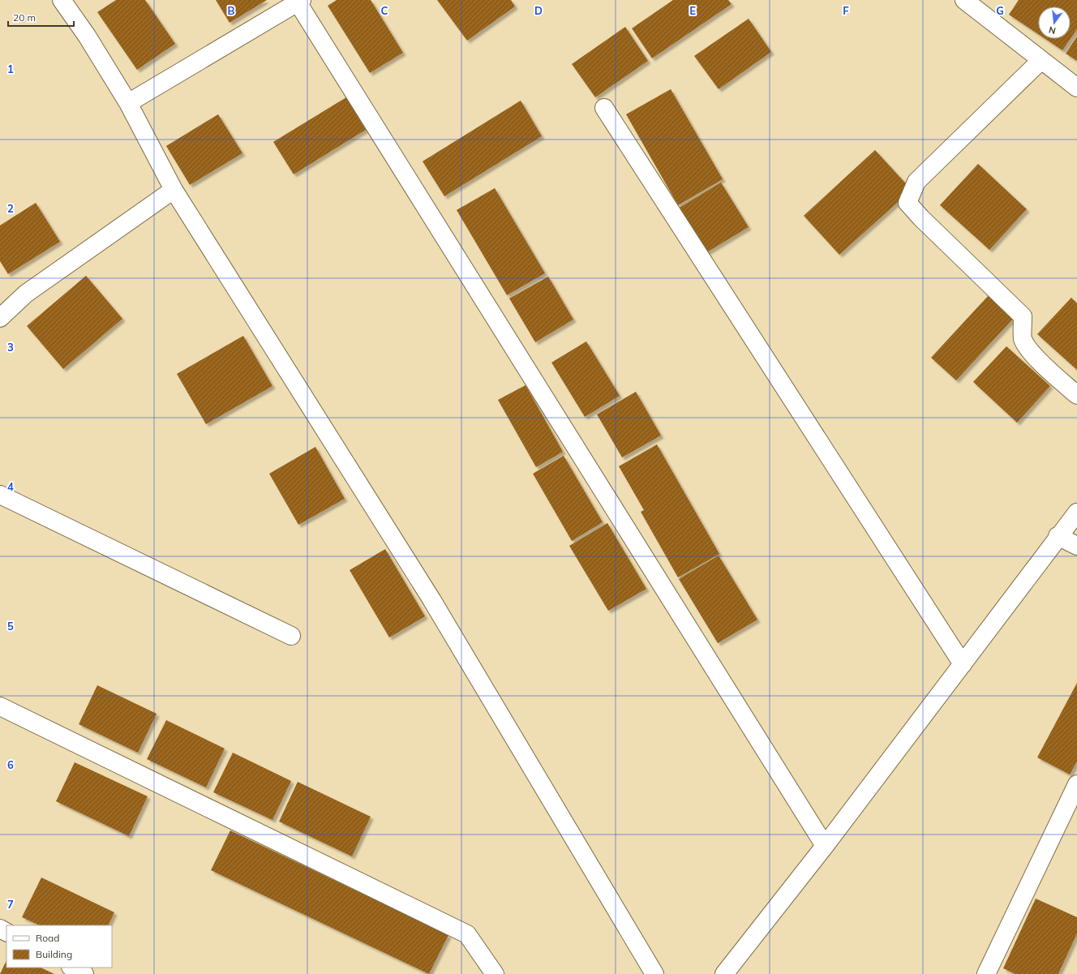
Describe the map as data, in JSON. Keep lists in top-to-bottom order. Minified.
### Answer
{"legend":["Road","Building"],"scale_bar":"20 m","north":"bottom","grid":{"columns":["B","C","D","E","F","G"],"rows":["1","2","3","4","5","6","7"]}}
